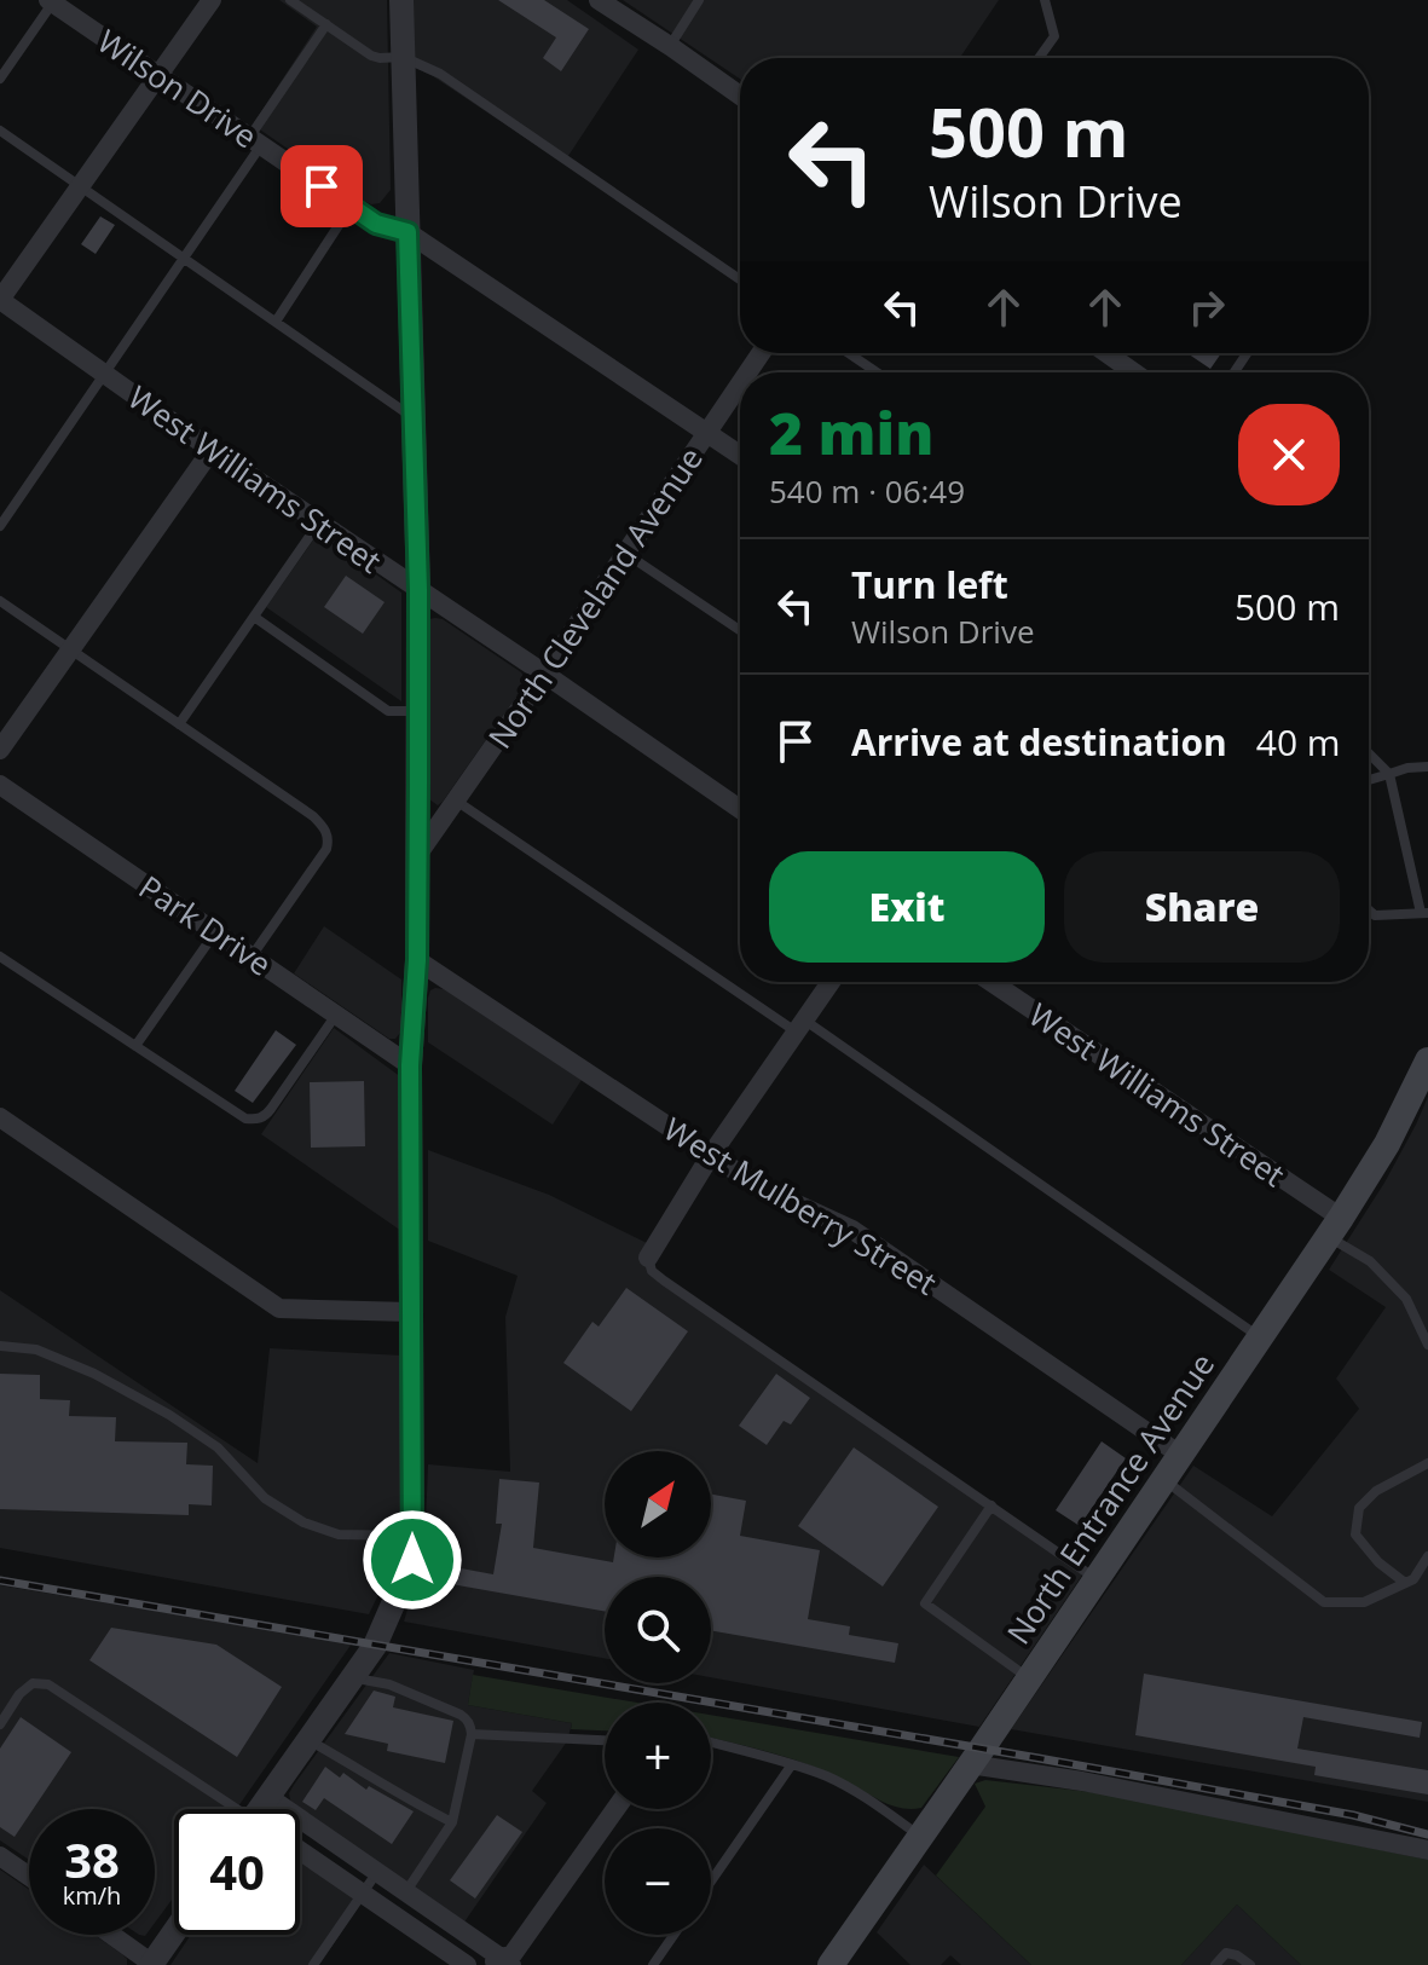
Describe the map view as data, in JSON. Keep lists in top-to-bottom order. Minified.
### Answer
{"streets":{"main road":["North Entrance Avenue"],"street":["Wilson Drive","West Williams Street","North Cleveland Avenue","Park Drive","West Mulberry Street"]},"crossings":[["Wilson Drive","North Cleveland Avenue"],["West Williams Street","North Cleveland Avenue"],["West Williams Street","North Entrance Avenue"],["West Mulberry Street","North Entrance Avenue"]],"north":"top right","page":{"turn":["500 m","Wilson Drive"],"heading":["2 min","540 m · 06:49"],"list":[{"name":"Turn left","note":"Wilson Drive","value":"500 m"},{"name":"Arrive at destination","value":"40 m"}],"buttons":["Exit","Share"],"map_buttons":["+","−"],"speed":"38 km/h","limit":"40"}}
